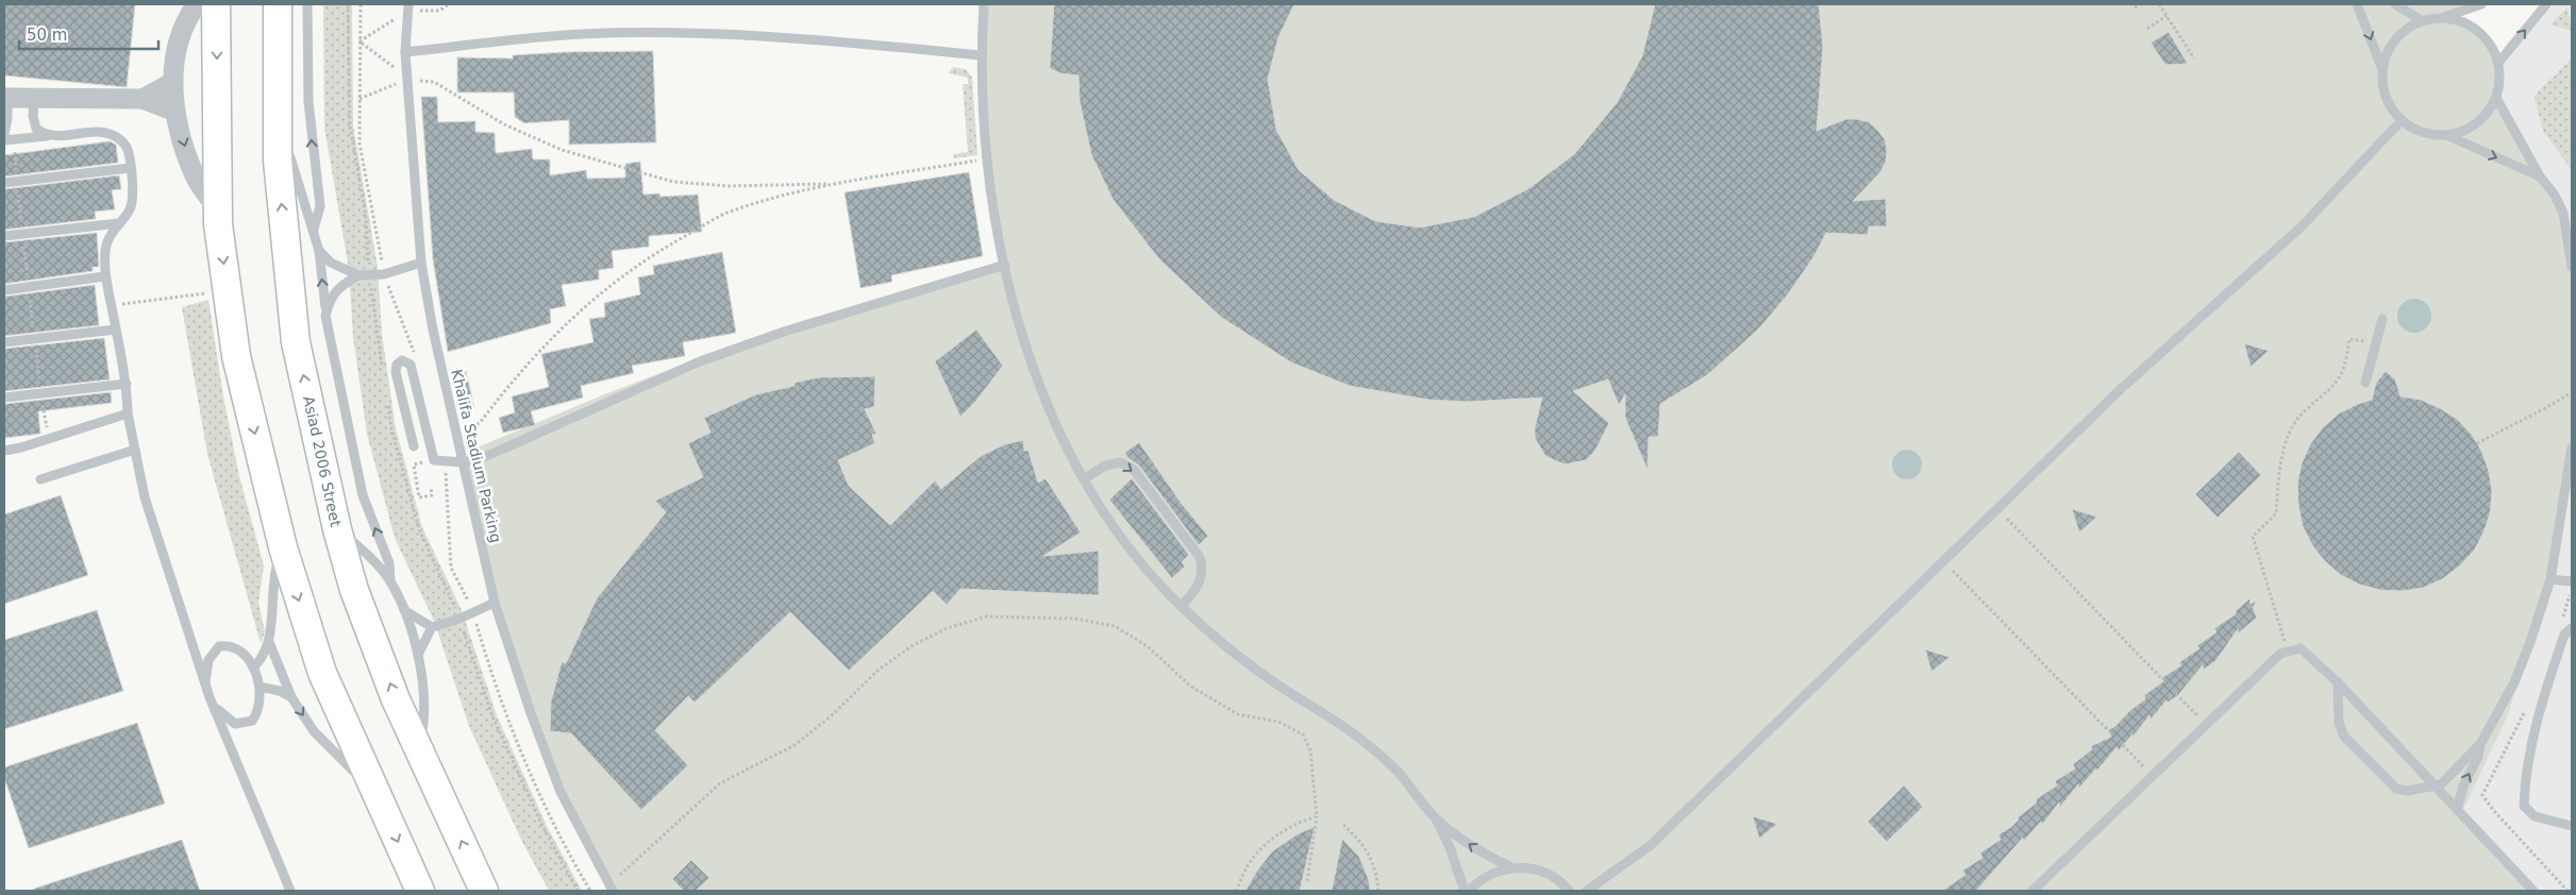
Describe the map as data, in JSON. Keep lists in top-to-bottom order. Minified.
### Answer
{"streets":{"main road":["Asiad 2006 Street"],"lane":["Khalifa Stadium Parking"]},"scale_bar":"50 m"}
